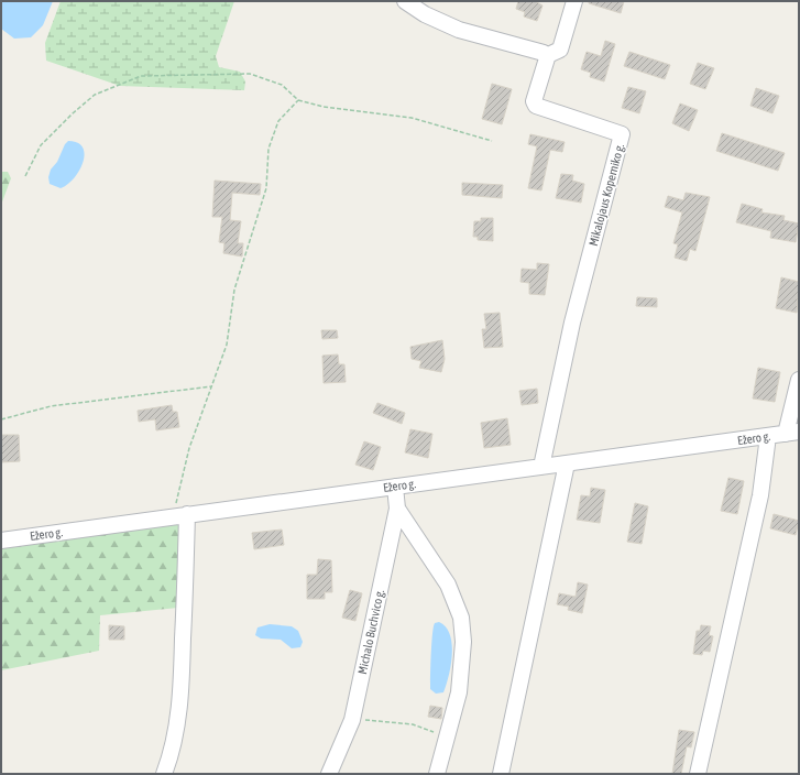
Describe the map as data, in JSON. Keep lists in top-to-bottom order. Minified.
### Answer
{"streets":{"street":["Mikalojaus Koperniko g.","Ežero g.","Michalo Buchvico g."]},"crossings":[["Mikalojaus Koperniko g.","Ežero g."],["Ežero g.","Michalo Buchvico g."]]}
